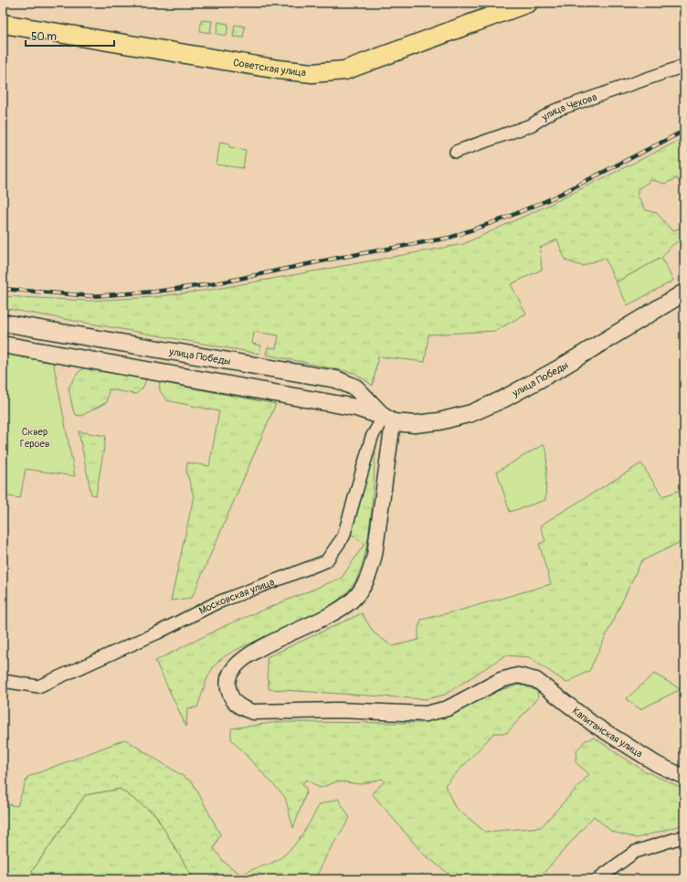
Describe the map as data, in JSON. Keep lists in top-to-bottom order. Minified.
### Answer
{"streets":{"main road":["Советская улица","улица Победы"],"street":["улица Чехова","Московская улица","Капитанская улица"]},"crossings":[["улица Победы","Московская улица"],["улица Победы","Капитанская улица"],["Московская улица","Капитанская улица"]],"parks":["Сквер Героев"],"scale_bar":"50 m"}
